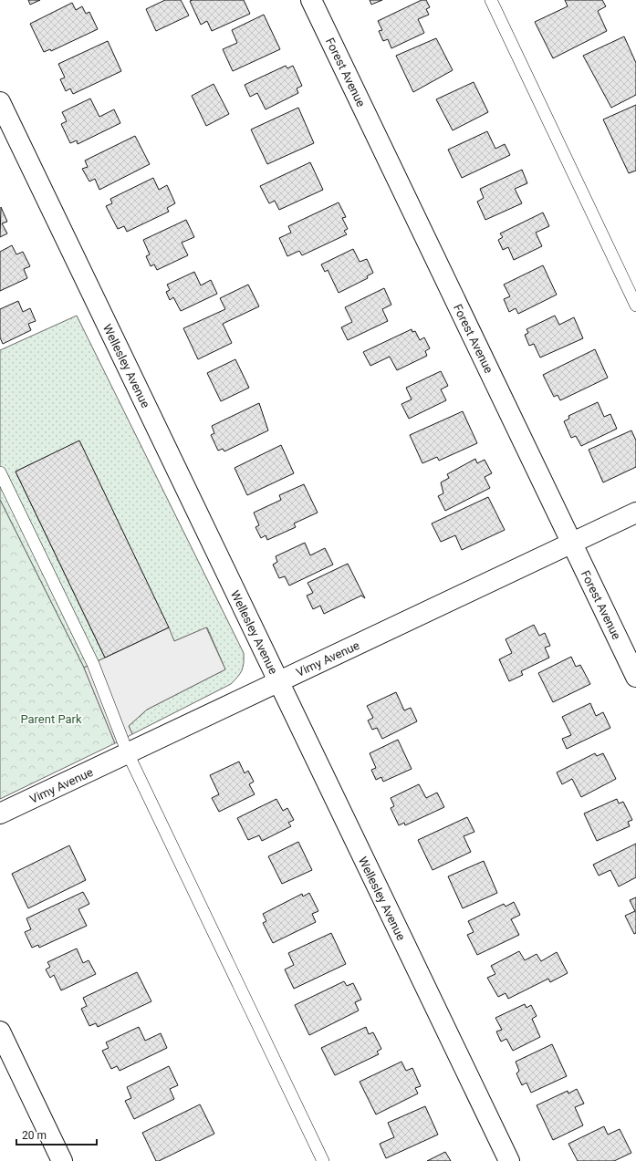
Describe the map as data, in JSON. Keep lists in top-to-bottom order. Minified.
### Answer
{"streets":{"street":["Forest Avenue","Wellesley Avenue","Vimy Avenue"]},"crossings":[["Forest Avenue","Vimy Avenue"],["Wellesley Avenue","Vimy Avenue"]],"parks":["Parent Park"],"scale_bar":"20 m"}
